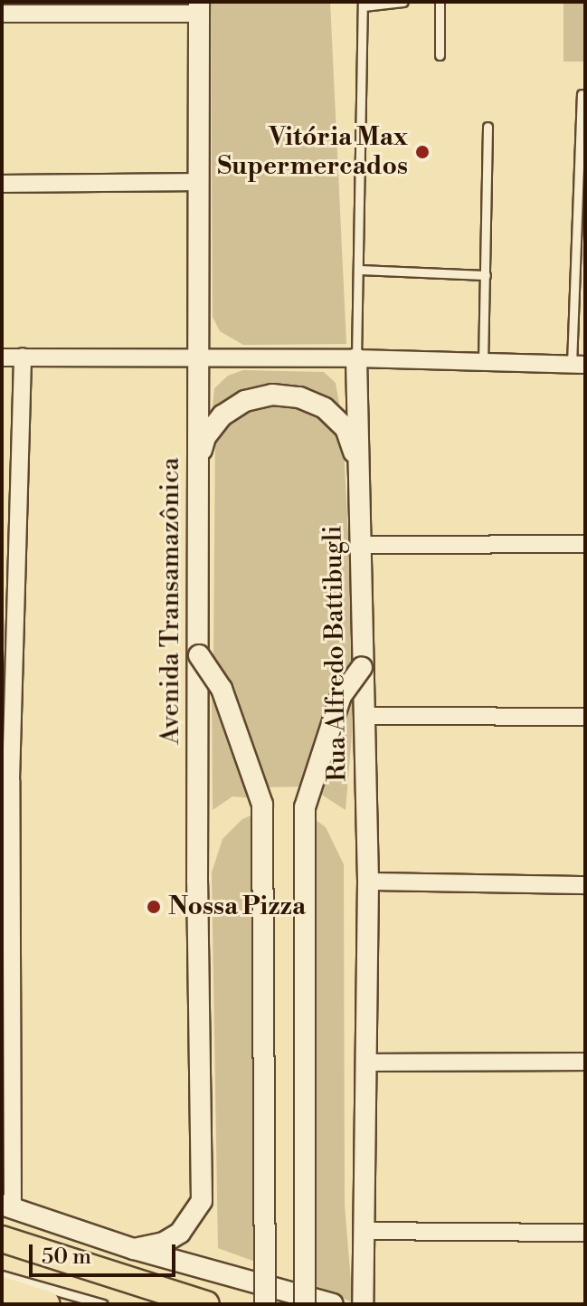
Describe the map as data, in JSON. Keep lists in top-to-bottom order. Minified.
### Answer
{"streets":{"street":["Avenida Transamazônica","Rua Alfredo Battibugli"]},"places":["Vitória Max Supermercados","Nossa Pizza"],"scale_bar":"50 m"}
